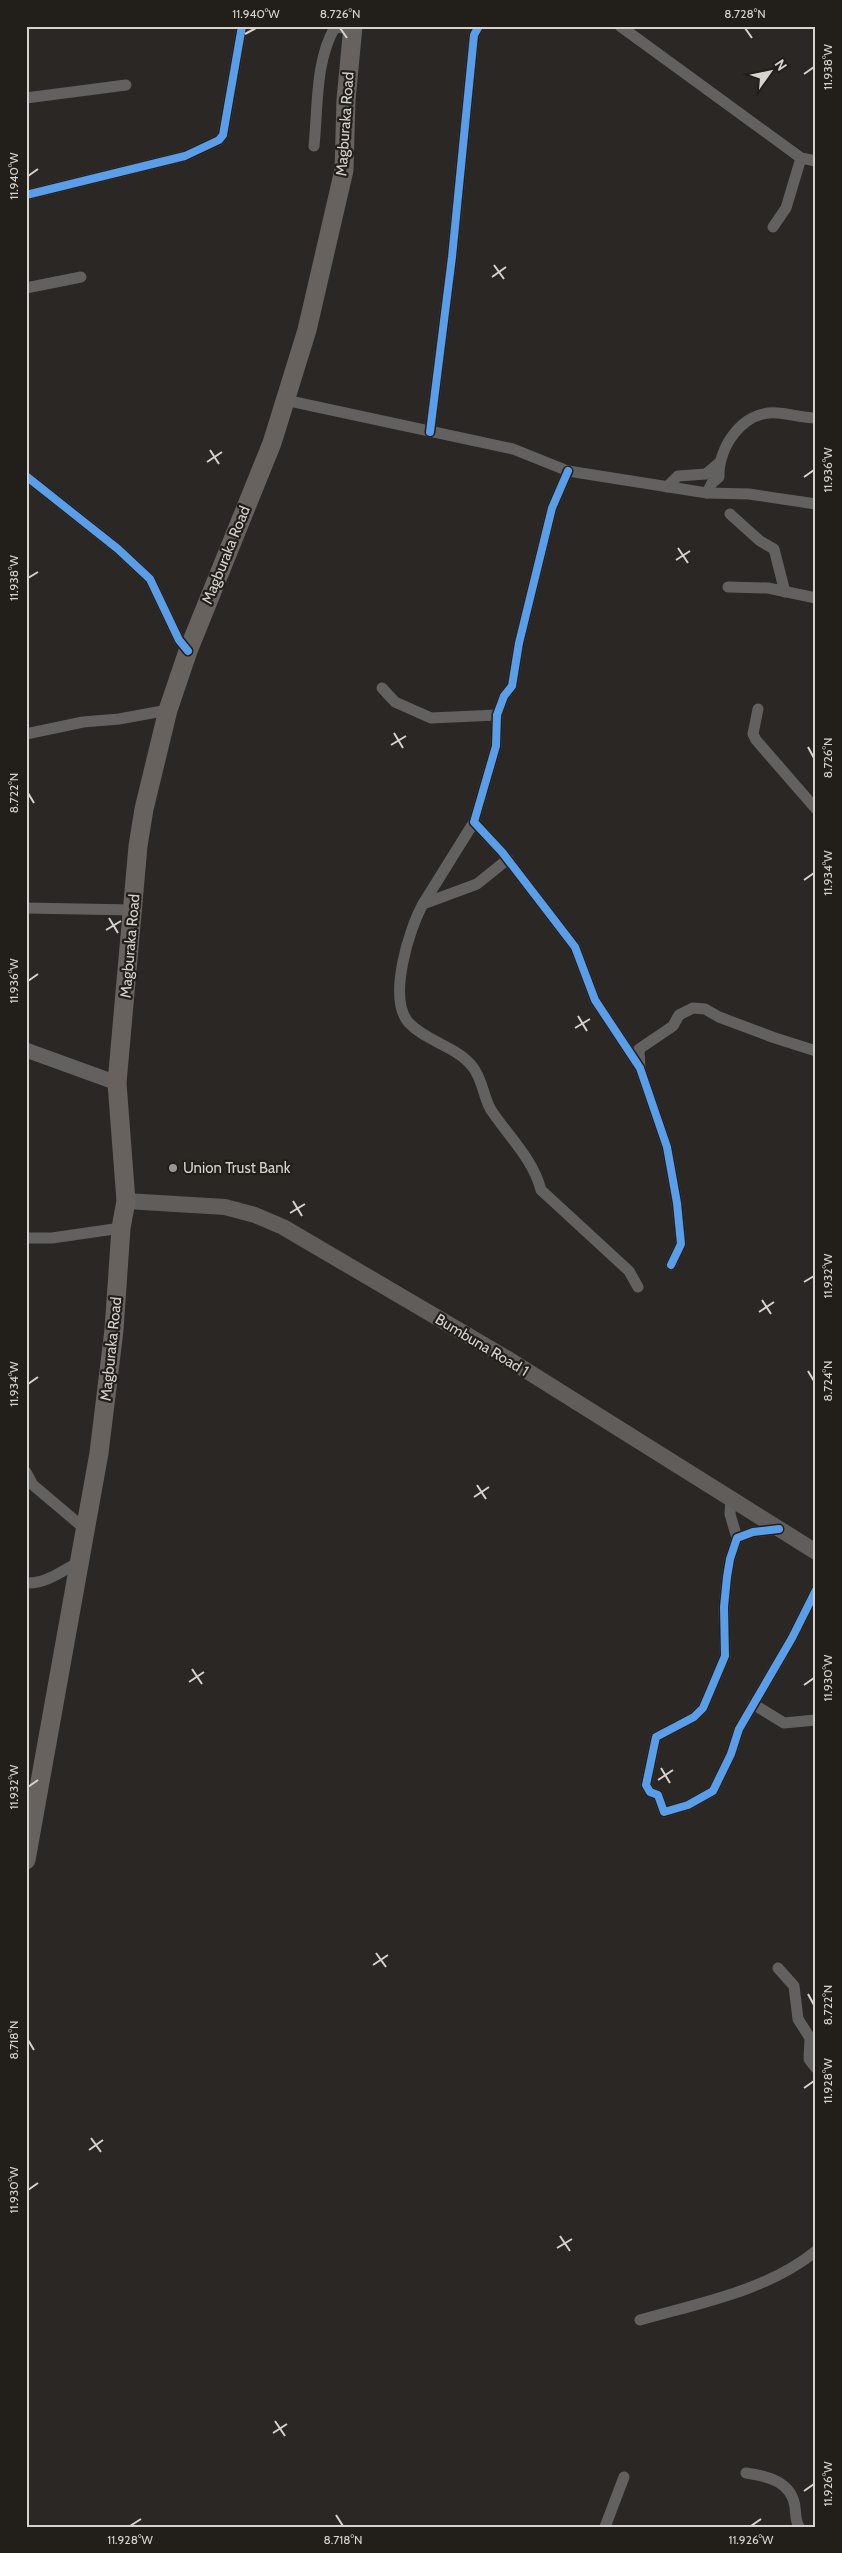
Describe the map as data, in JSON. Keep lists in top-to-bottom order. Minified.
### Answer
{"streets":{"main road":["Magburaka Road","Bumbuna Road 1"]},"crossings":[["Magburaka Road","Bumbuna Road 1"]],"places":["Union Trust Bank"],"north":"top right","coordinates":["11.940°W","8.726°N","8.728°N","11.938°W","11.936°W","8.722°N","11.934°W","11.932°W","8.724°N","11.930°W","8.718°N","11.928°W","11.926°W"]}
